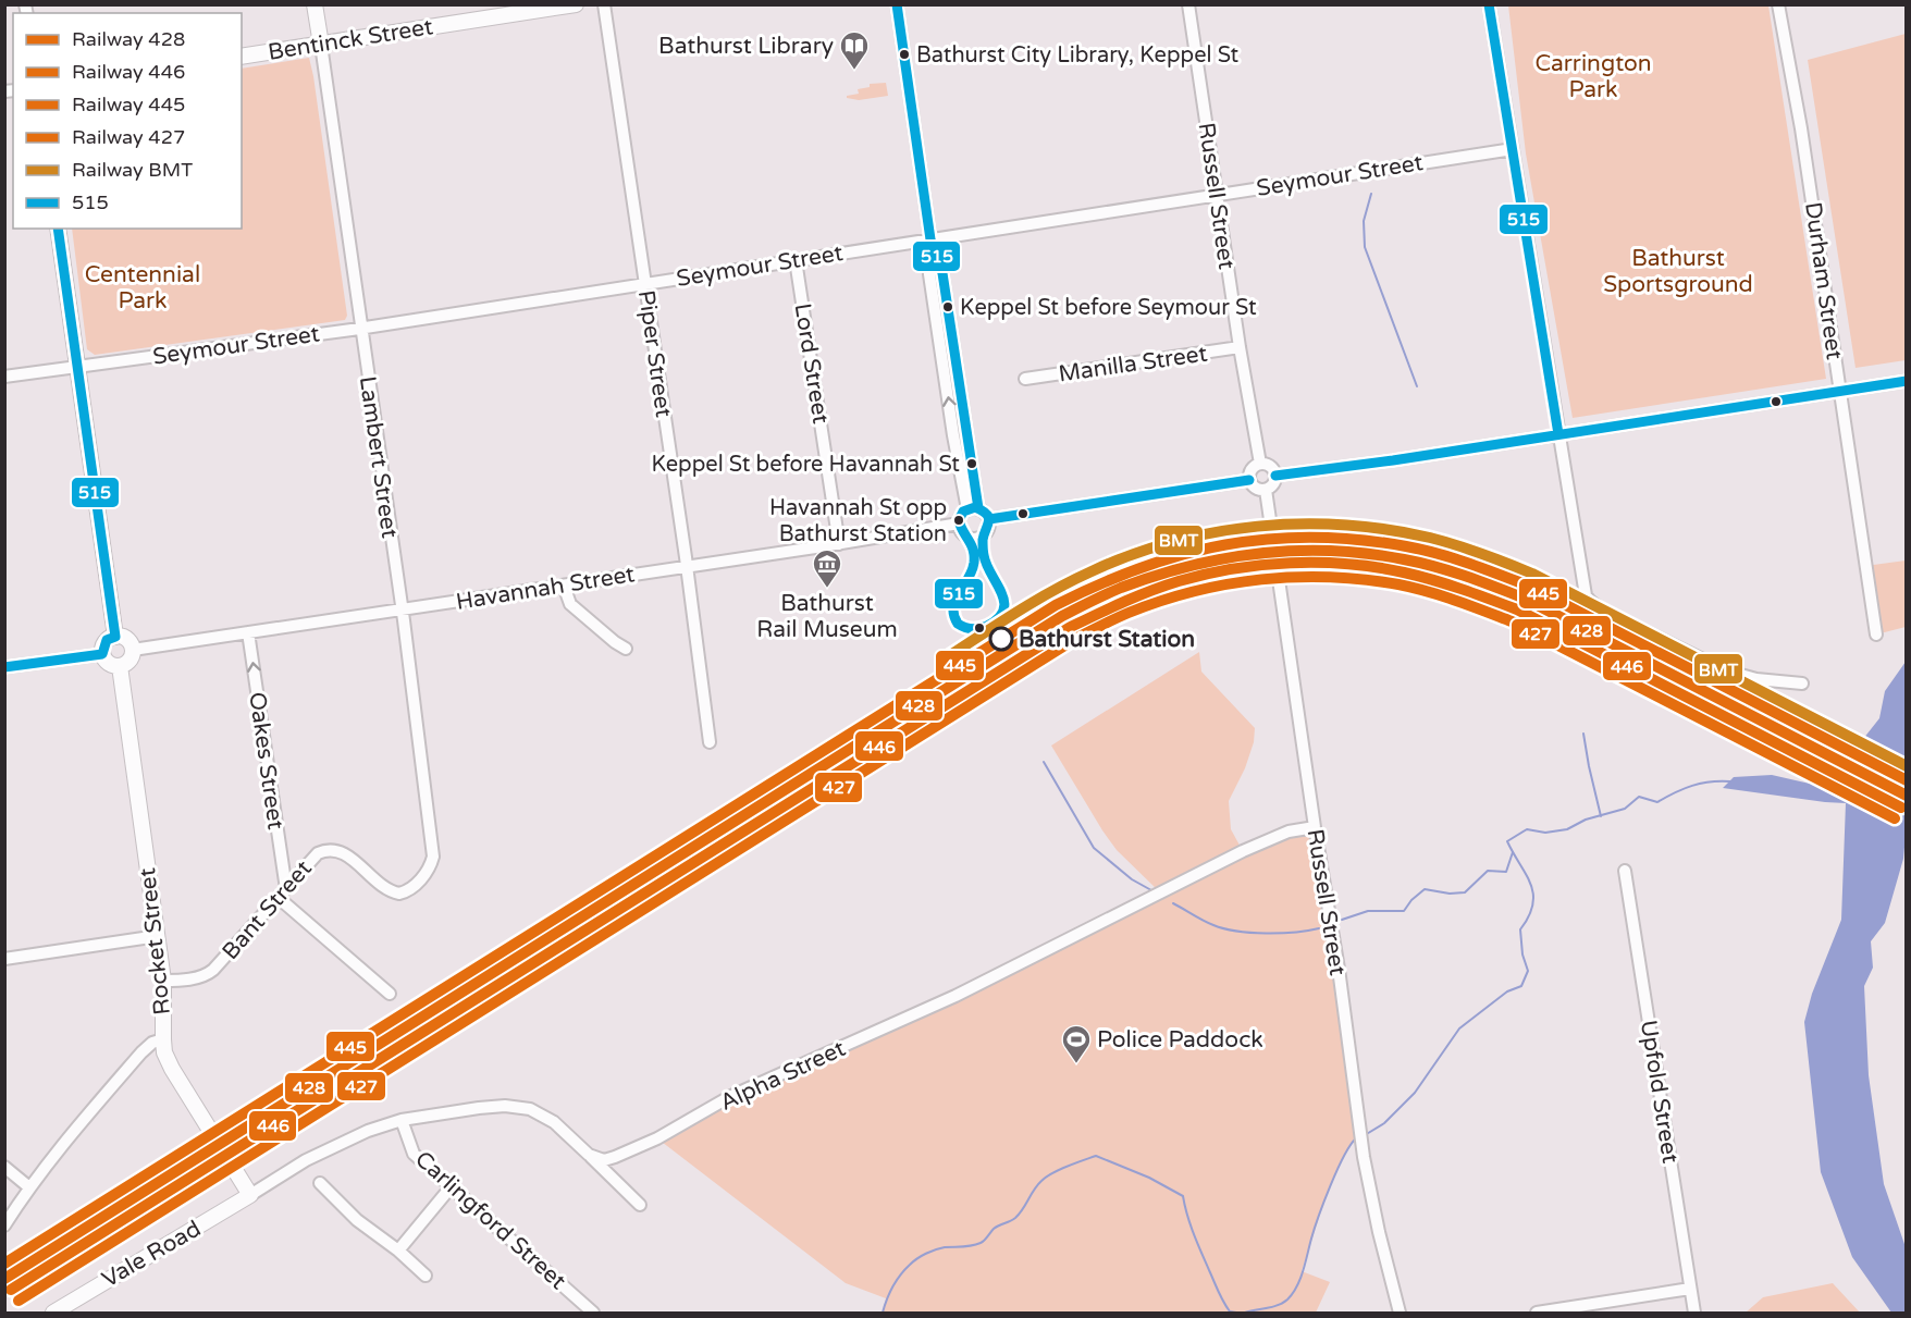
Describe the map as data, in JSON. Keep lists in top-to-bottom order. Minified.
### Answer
{"streets":{"main road":["Bentinck Street","Lambert Street","Rocket Street","Vale Road"],"street":["Seymour Street","Russell Street","Durham Street","Piper Street","Lord Street","Manilla Street","Havannah Street","Oakes Street","Bant Street","Alpha Street","Upfold Street","Carlingford Street"]},"crossings":[["Bentinck Street","Lambert Street"],["Seymour Street","Russell Street"],["Seymour Street","Piper Street"],["Seymour Street","Lord Street"],["Seymour Street","Lambert Street"],["Russell Street","Manilla Street"],["Russell Street","Alpha Street"],["Piper Street","Havannah Street"],["Lord Street","Havannah Street"],["Lambert Street","Havannah Street"],["Lambert Street","Bant Street"],["Havannah Street","Oakes Street"],["Havannah Street","Rocket Street"],["Oakes Street","Bant Street"],["Bant Street","Rocket Street"],["Rocket Street","Vale Road"]],"one_way":["Oakes Street"],"parks":["Carrington Park","Bathurst Sportsground","Centennial Park"],"places":{"other":["Bathurst City Library, Keppel St","Keppel St before Seymour St","Keppel St before Havannah St","Havannah St opp Bathurst Station","Bathurst Station"],"library":["Bathurst Library"],"museum":["Bathurst Rail Museum"],"sports":["Police Paddock"]},"lines":["transit line 515","rail line BMT","rail line 445","rail line 428","rail line 446","rail line 427"],"legend":["Railway 428","Railway 446","Railway 445","Railway 427","Railway BMT","515"]}
